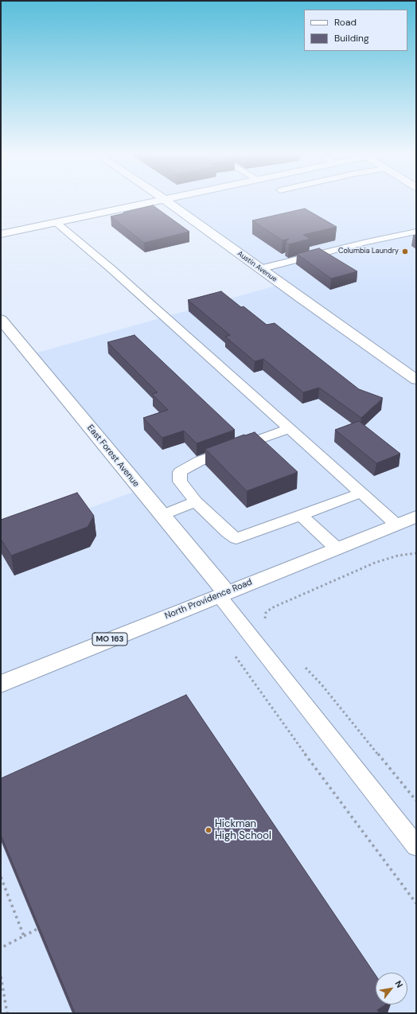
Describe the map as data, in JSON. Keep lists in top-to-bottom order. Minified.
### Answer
{"streets":{"street":["Austin Avenue","East Forest Avenue","North Providence Road","MO 163"]},"crossings":[["East Forest Avenue","North Providence Road"]],"places":["Columbia Laundry","Hickman High School"],"legend":["Road","Building"],"north":"top right"}
